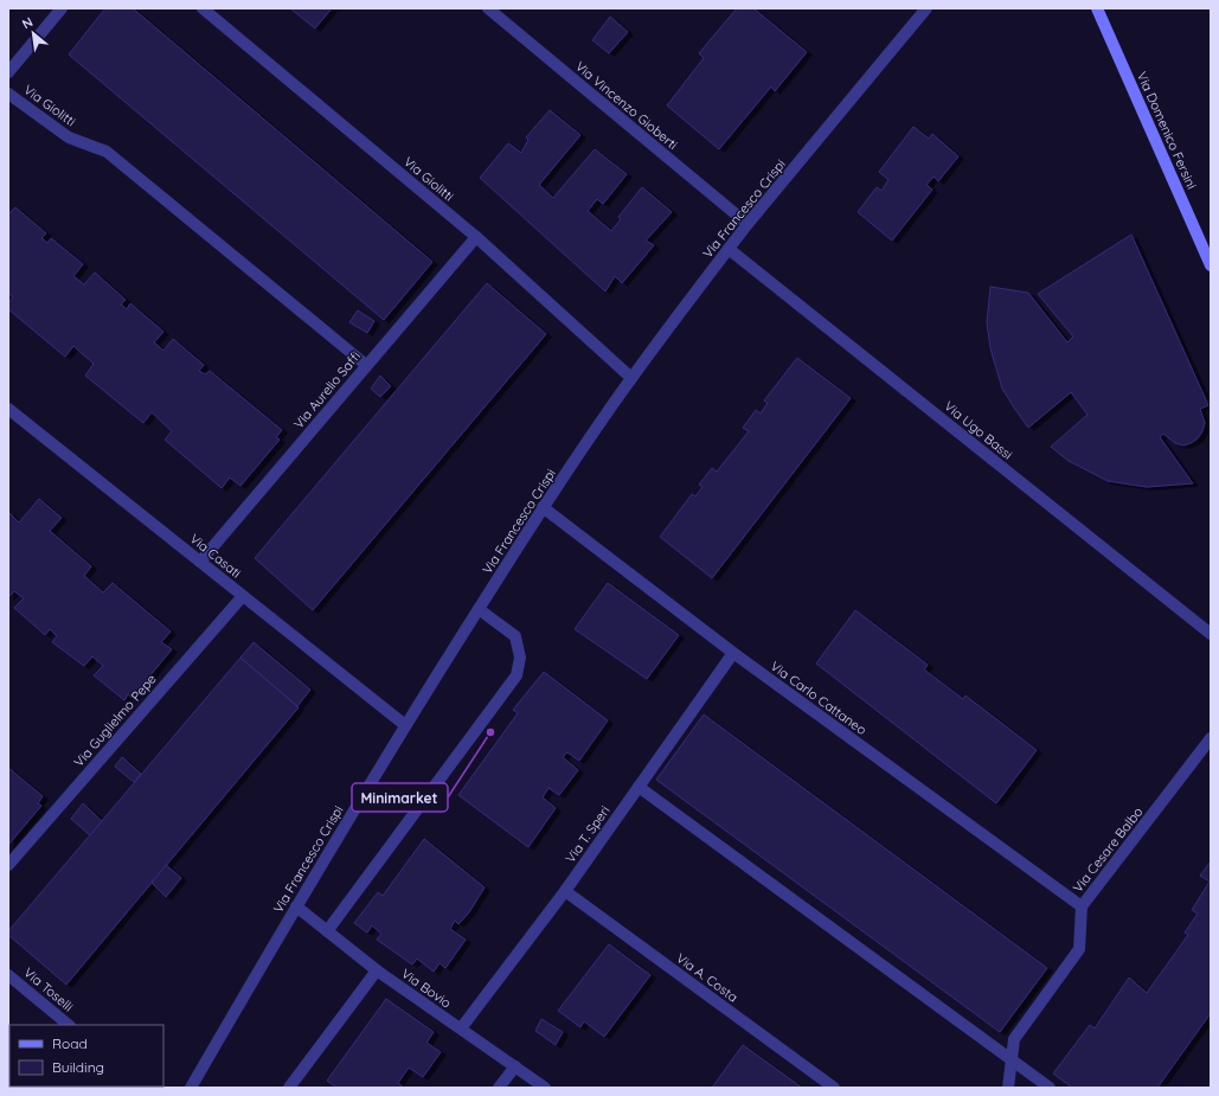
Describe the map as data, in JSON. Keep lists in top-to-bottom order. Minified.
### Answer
{"streets":{"main road":["Via Domenico Fersini"],"street":["Via Giolitti","Via Vincenzo Gioberti","Via Francesco Crispi","Via Aurelio Saffi","Via Ugo Bassi","Via Casati","Via Carlo Cattaneo","Via Guglielmo Pepe","Via T. Speri","Via Cesare Balbo","Via A. Costa","Via Bovio","Via Toselli"]},"crossings":[["Via Giolitti","Via Francesco Crispi"],["Via Giolitti","Via Aurelio Saffi"],["Via Vincenzo Gioberti","Via Francesco Crispi"],["Via Francesco Crispi","Via Ugo Bassi"],["Via Francesco Crispi","Via Casati"],["Via Francesco Crispi","Via Carlo Cattaneo"],["Via Francesco Crispi","Via Bovio"],["Via Aurelio Saffi","Via Casati"],["Via Casati","Via Guglielmo Pepe"],["Via Carlo Cattaneo","Via T. Speri"],["Via Carlo Cattaneo","Via Cesare Balbo"],["Via T. Speri","Via A. Costa"],["Via T. Speri","Via Bovio"]],"places":["Minimarket"],"legend":["Road","Building"],"north":"top left"}
